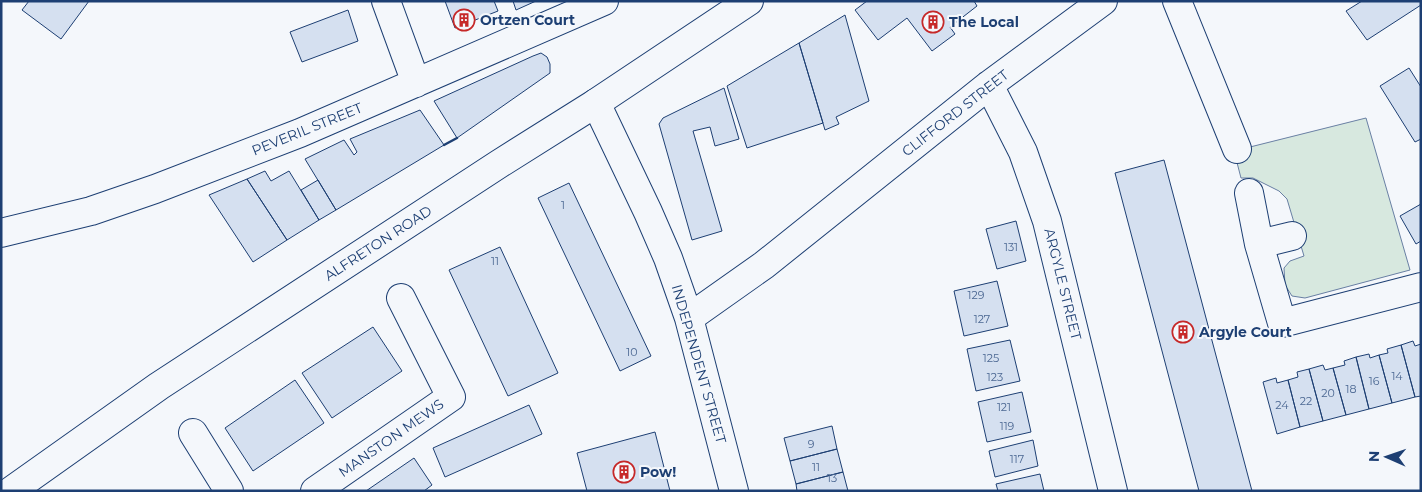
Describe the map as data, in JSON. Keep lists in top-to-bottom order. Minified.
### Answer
{"streets":{"street":["CLIFFORD STREET","PEVERIL STREET","ALFRETON ROAD","ARGYLE STREET","INDEPENDENT STREET","MANSTON MEWS"]},"crossings":[["CLIFFORD STREET","ARGYLE STREET"],["CLIFFORD STREET","INDEPENDENT STREET"],["ALFRETON ROAD","INDEPENDENT STREET"]],"places":{"building":["Ortzen Court","The Local","Argyle Court","Pow!"]},"house_numbers":["1","131","11","129","127","10","125","14","123","16","18","20","22","24","121","119","9","117","11","13"],"north":"left"}
